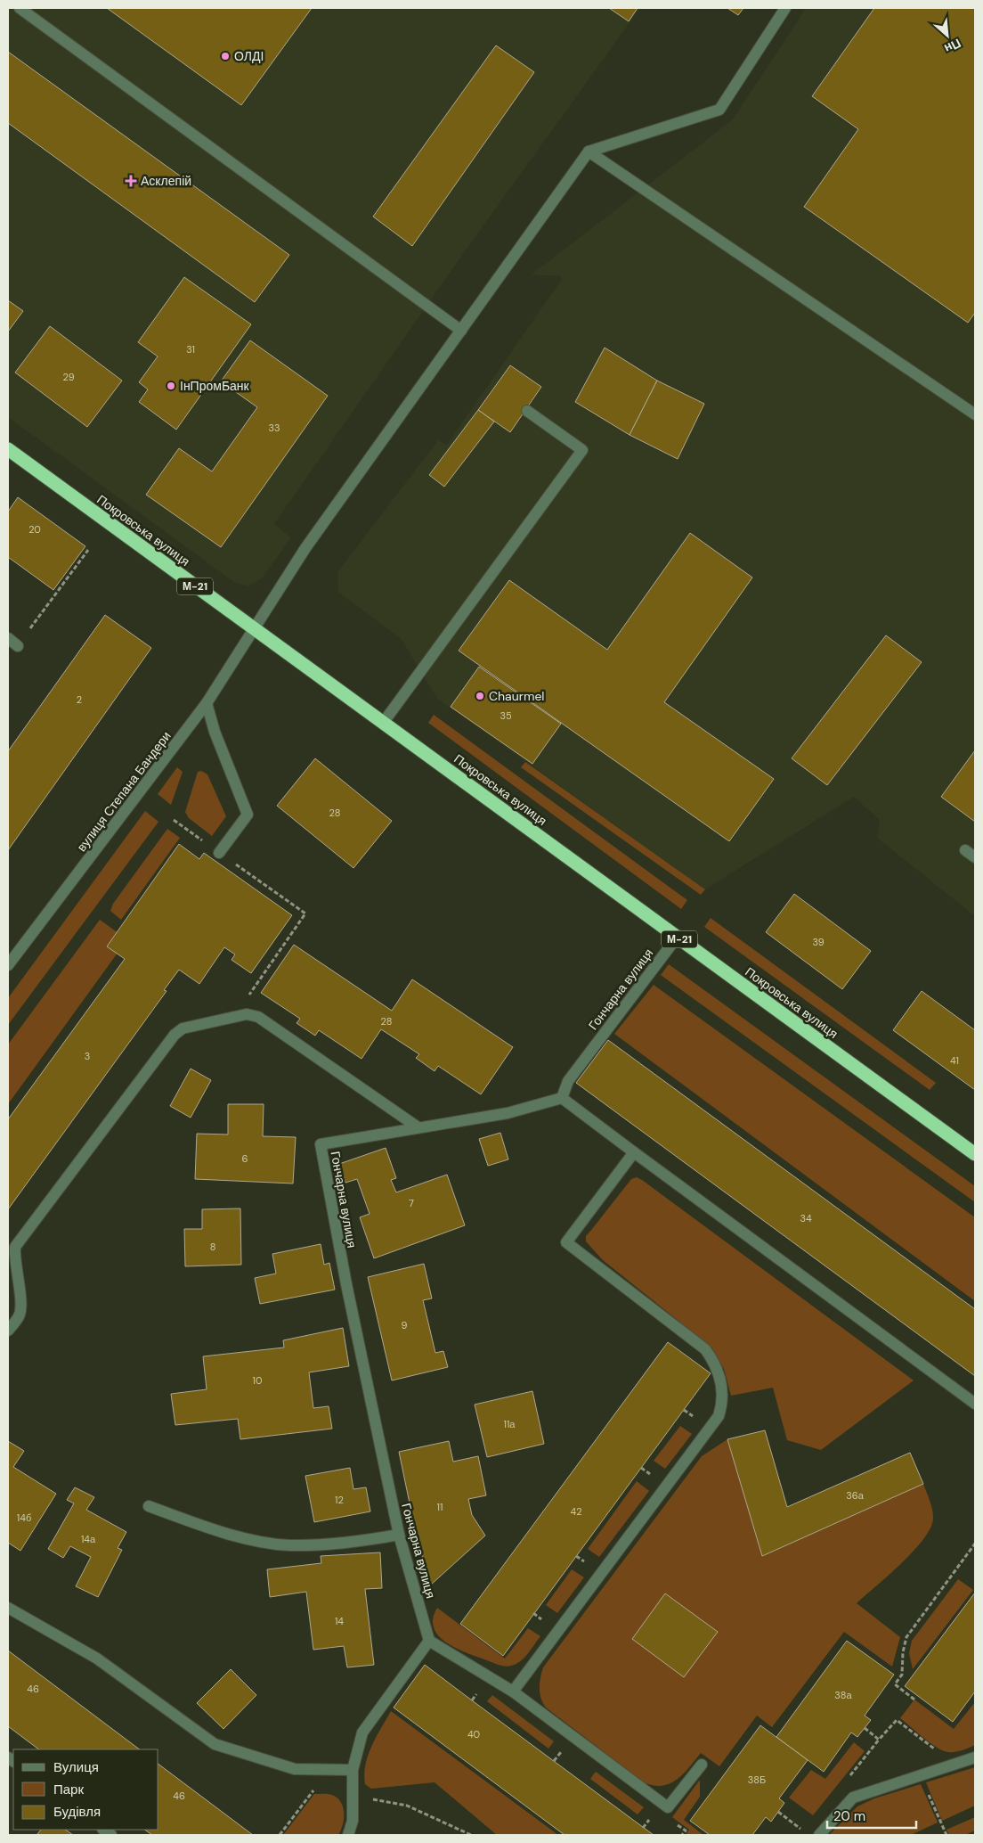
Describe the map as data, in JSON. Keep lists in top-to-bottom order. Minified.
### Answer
{"streets":{"highway":["Покровська вулиця","М-21"],"street":["вулиця Степана Бандери","Гончарна вулиця"]},"crossings":[["Покровська вулиця","вулиця Степана Бандери"],["Покровська вулиця","Гончарна вулиця"]],"places":{"other":["ОЛДІ","ІнПромБанк","Chaurmel"],"health":["Асклепій"]},"house_numbers":["31","29","33","20","2","35","28","39","28","3","41","6","7","34","8","9","10","11а","36а","12","11","42","14б","14а","14","46","38а","40","38Б","46"],"legend":["Вулиця","Парк","Будівля"],"scale_bar":"20 m","north":"bottom right"}
